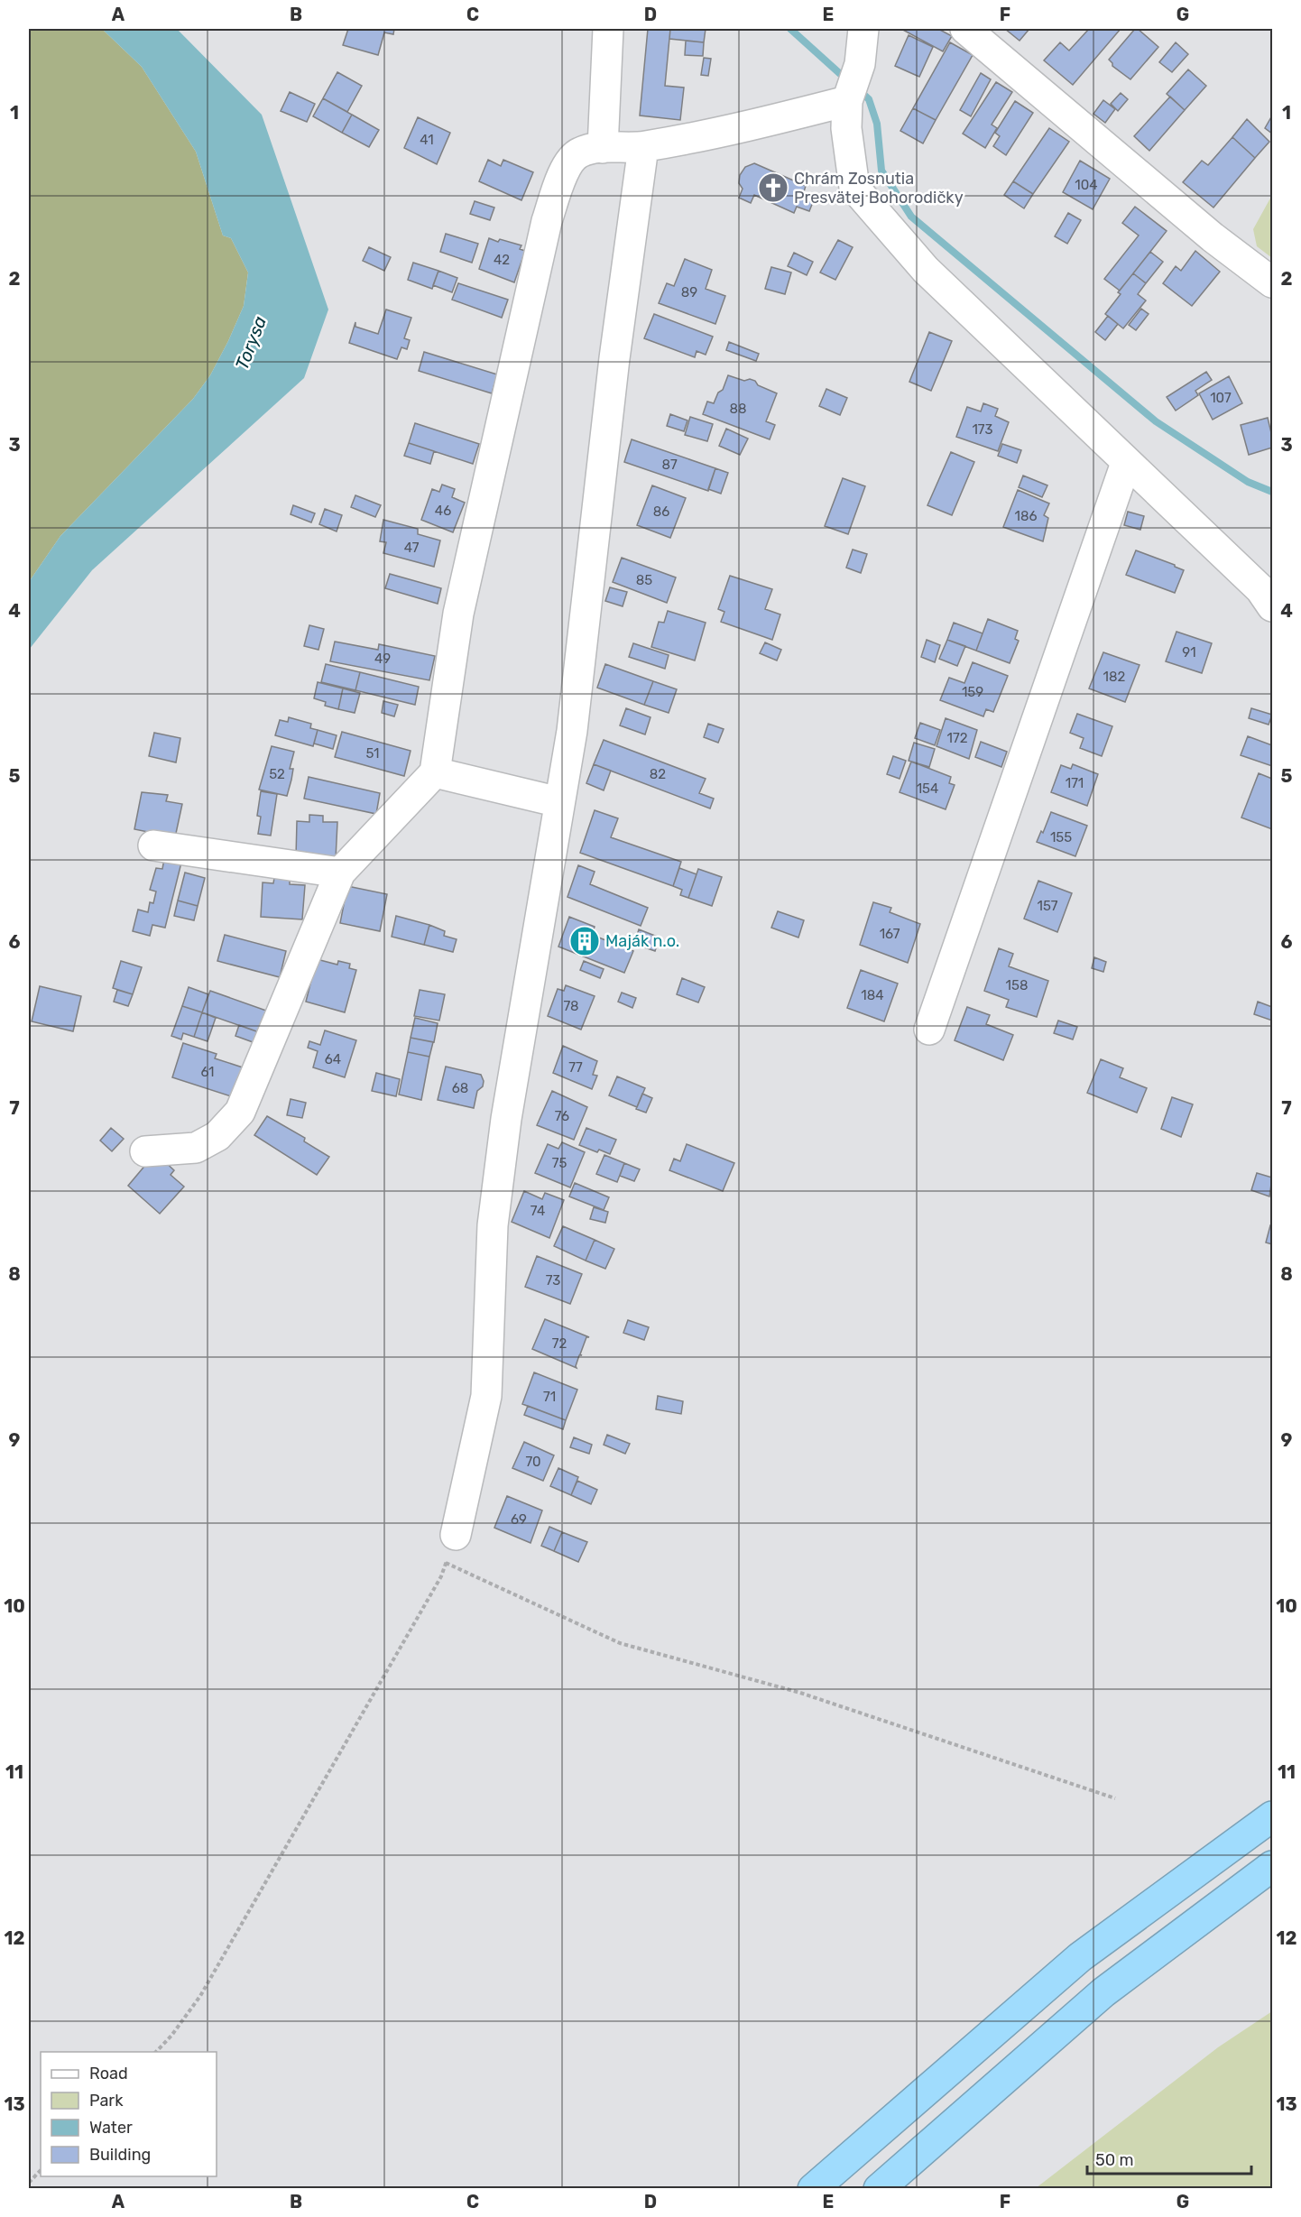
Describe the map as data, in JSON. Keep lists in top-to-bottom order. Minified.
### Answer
{"water":["Torysa"],"places":{"church":["Chrám Zosnutia Presvätej Bohorodičky"],"building":["Maják n.o."]},"house_numbers":["41","104","42","89","107","88","173","87","46","86","186","47","85","91","49","182","159","172","51","52","82","171","154","155","157","167","158","184","78","64","77","61","68","76","75","74","73","72","71","70","69"],"legend":["Road","Park","Water","Building"],"scale_bar":"50 m","grid":{"columns":["A","B","C","D","E","F","G"],"rows":["1","2","3","4","5","6","7","8","9","10","11","12","13"]}}
